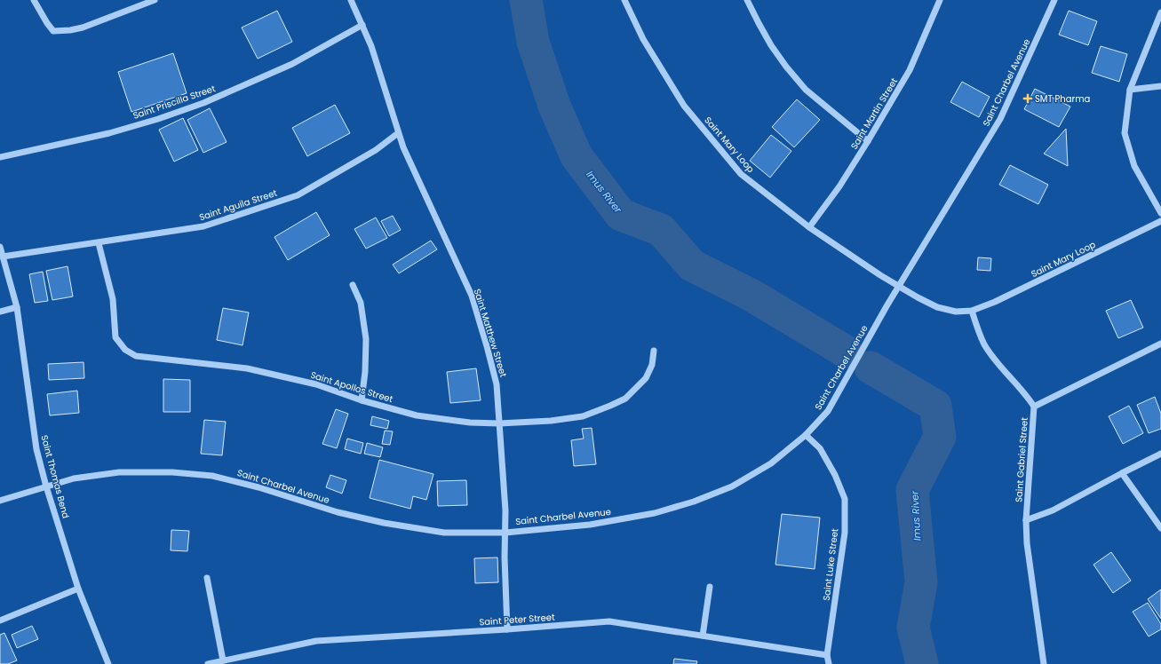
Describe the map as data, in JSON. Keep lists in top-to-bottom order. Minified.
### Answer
{"streets":{"street":["Saint Charbel Avenue","Saint Priscilla Street","Saint Martin Street","Saint Mary Loop","Saint Aguila Street","Saint Matthew Street","Saint Apollos Street","Saint Gabriel Street","Saint Thomas Bend","Saint Luke Street","Saint Peter Street"]},"crossings":[["Saint Charbel Avenue","Saint Mary Loop"],["Saint Charbel Avenue","Saint Matthew Street"],["Saint Charbel Avenue","Saint Thomas Bend"],["Saint Charbel Avenue","Saint Luke Street"],["Saint Priscilla Street","Saint Matthew Street"],["Saint Martin Street","Saint Mary Loop"],["Saint Mary Loop","Saint Gabriel Street"],["Saint Aguila Street","Saint Matthew Street"],["Saint Aguila Street","Saint Apollos Street"],["Saint Aguila Street","Saint Thomas Bend"],["Saint Matthew Street","Saint Apollos Street"],["Saint Matthew Street","Saint Peter Street"],["Saint Luke Street","Saint Peter Street"]],"water":["Imus River"],"places":{"health":["SMT Pharma"]}}
